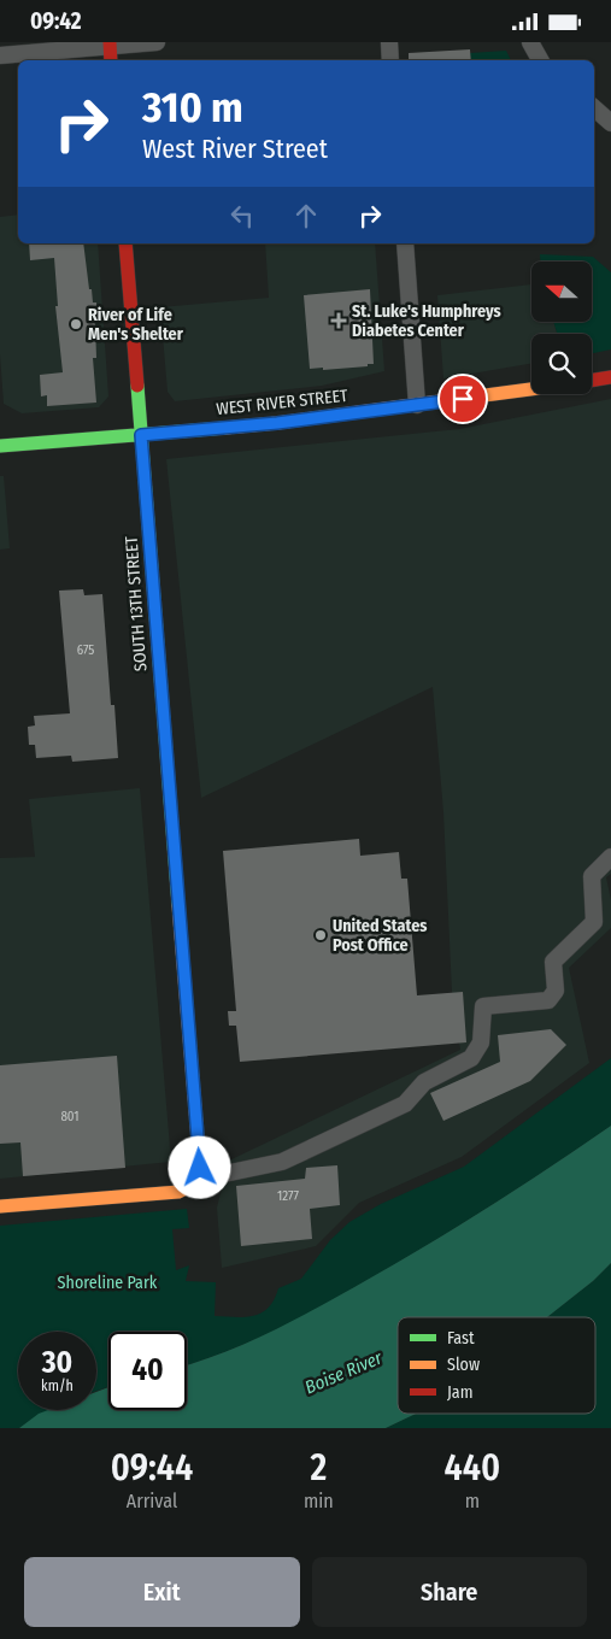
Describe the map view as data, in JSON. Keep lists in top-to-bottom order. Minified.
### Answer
{"streets":{"street":["WEST RIVER STREET","SOUTH 13TH STREET"]},"crossings":[["WEST RIVER STREET","SOUTH 13TH STREET"]],"water":["Boise River"],"parks":["Shoreline Park"],"places":{"health":["St. Luke's Humphreys Diabetes Center"],"other":["River of Life Men's Shelter","United States Post Office"]},"house_numbers":["675","801","1277"],"legend":["Fast","Slow","Jam"],"north":"left","page":{"status":"09:42","turn":["310 m","West River Street"],"speed":"30 km/h","limit":"40","eta":["09:44","Arrival","2","min","440","m"],"buttons":["Exit","Share"]}}
